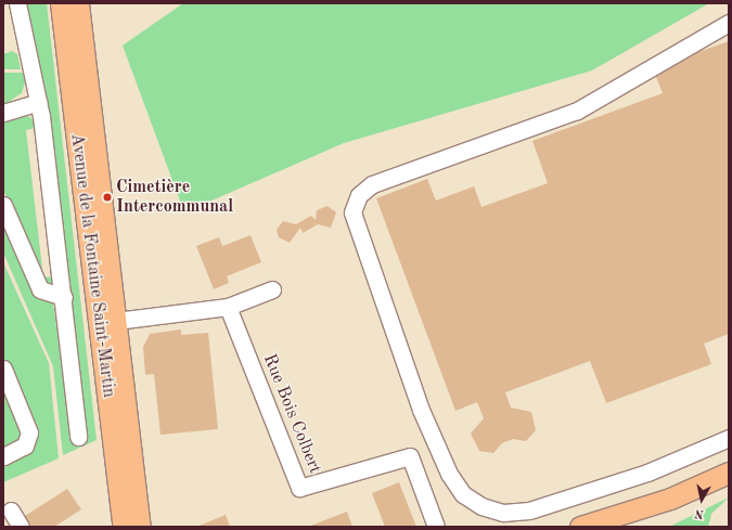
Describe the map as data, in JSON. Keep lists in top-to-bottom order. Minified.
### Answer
{"streets":{"main road":["Avenue de la Fontaine Saint-Martin"],"street":["Rue Bois Colbert"]},"places":["Cimetière Intercommunal"],"north":"bottom"}
